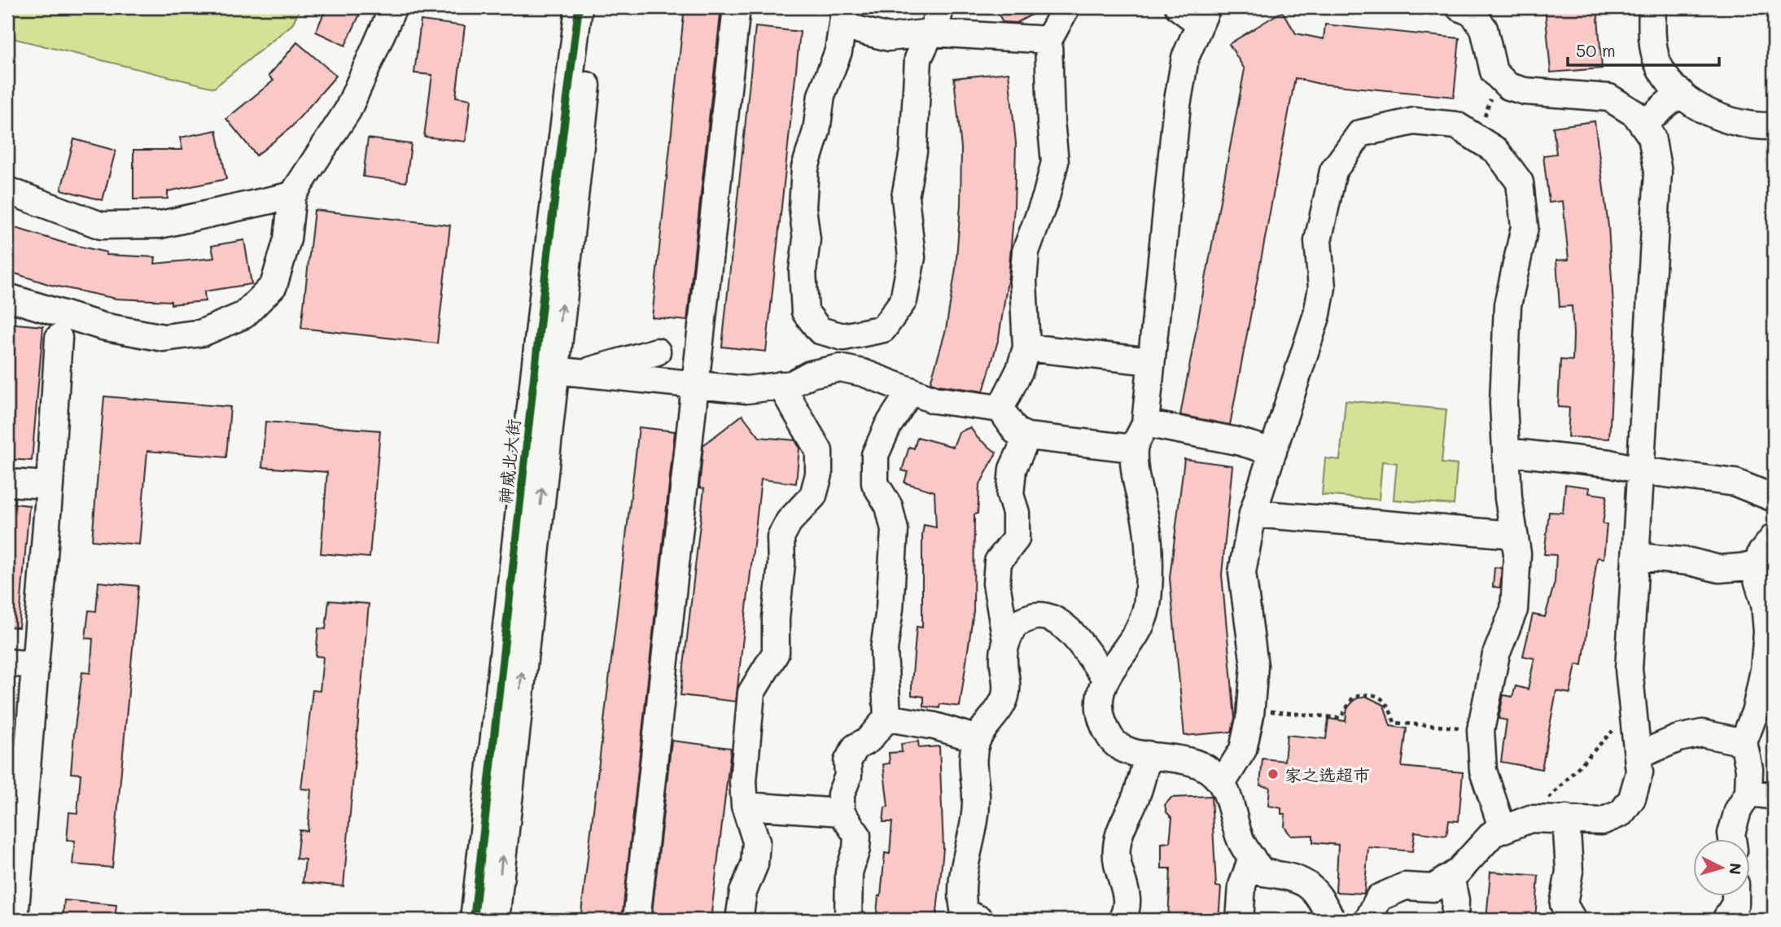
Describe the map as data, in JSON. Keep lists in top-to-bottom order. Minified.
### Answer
{"streets":{"street":["神威北大街"]},"places":["家之选超市"],"scale_bar":"50 m","north":"right"}
